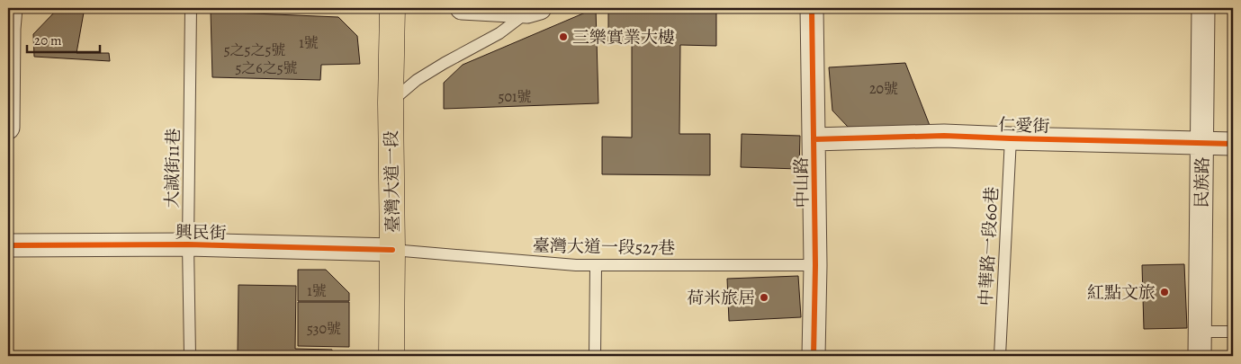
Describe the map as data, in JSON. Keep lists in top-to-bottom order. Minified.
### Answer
{"streets":{"main road":["臺灣大道一段"],"street":["仁愛街","中山路","民族路","興民街"],"lane":["大誠街11巷","臺灣大道一段527巷","中華路一段60巷"]},"crossings":[["仁愛街","中山路"],["仁愛街","民族路"],["仁愛街","中華路一段60巷"],["大誠街11巷","興民街"],["臺灣大道一段","興民街"],["臺灣大道一段","臺灣大道一段527巷"],["中山路","臺灣大道一段527巷"],["興民街","臺灣大道一段527巷"]],"places":["三樂實業大樓","紅點文旅","荷米旅居"],"house_numbers":["1號","5之5之5號","5之6之5號","20號","501號","1號","530號"],"scale_bar":"20 m"}
